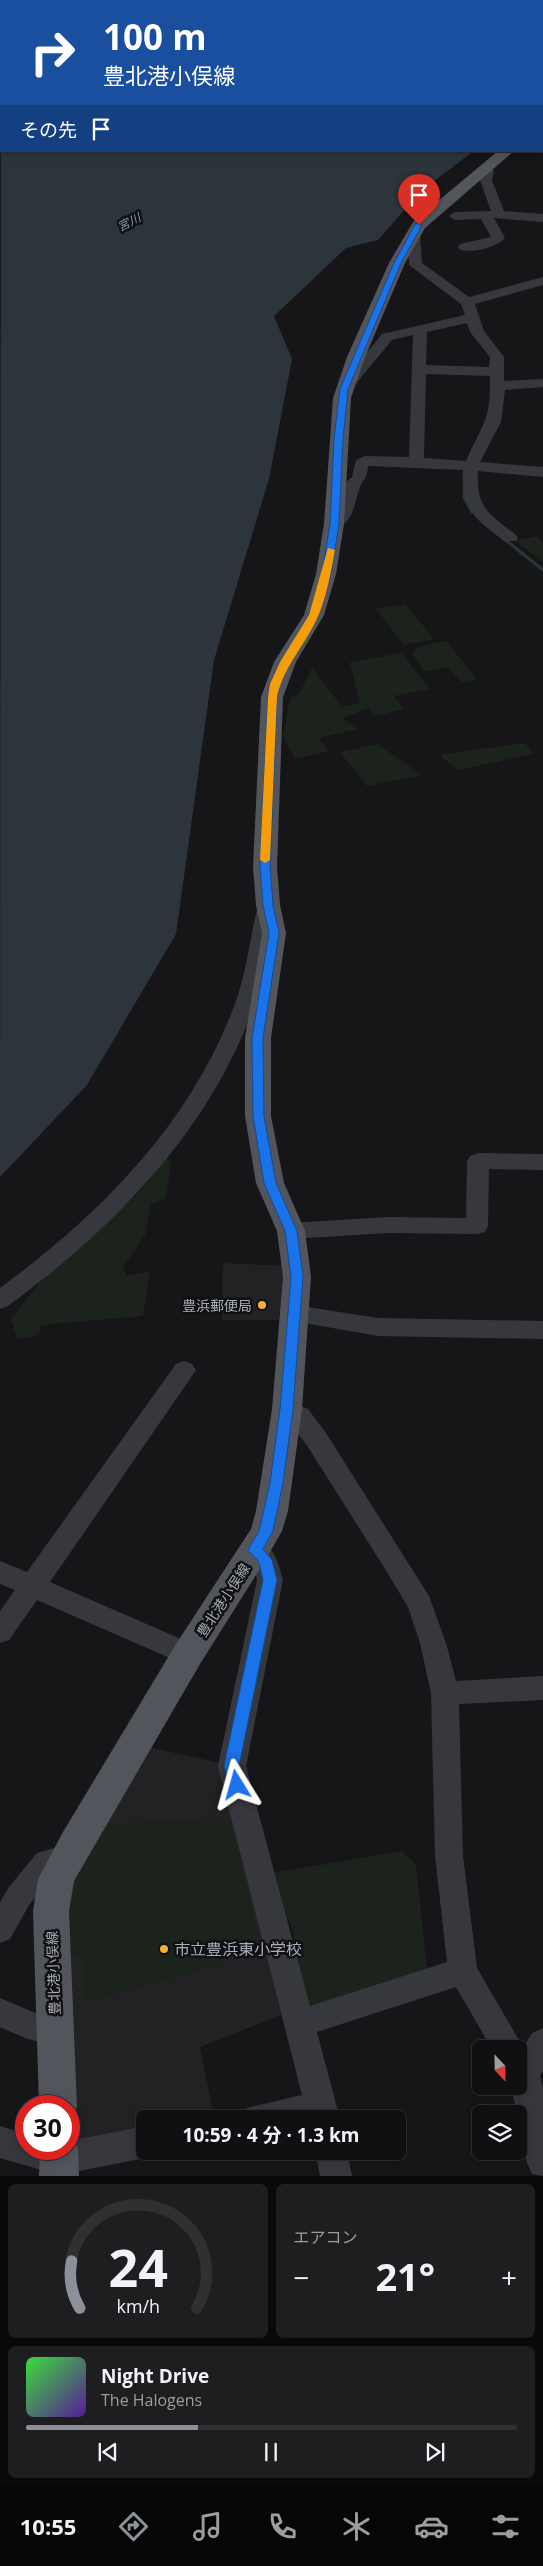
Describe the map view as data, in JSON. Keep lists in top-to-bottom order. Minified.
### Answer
{"streets":{"main road":["豊北港小俣線"]},"water":["宮川"],"places":["豊浜郵便局","市立豊浜東小学校"],"north":"bottom","page":{"turn":["100 m","豊北港小俣線"],"then":"その先","limit":"30","trip":"10:59 · 4 分 · 1.3 km","tile":"エアコン","heat":["−","21°","+"],"song":["Night Drive","The Halogens"],"tabs":"10:55","gauge":["24","km/h"]}}
